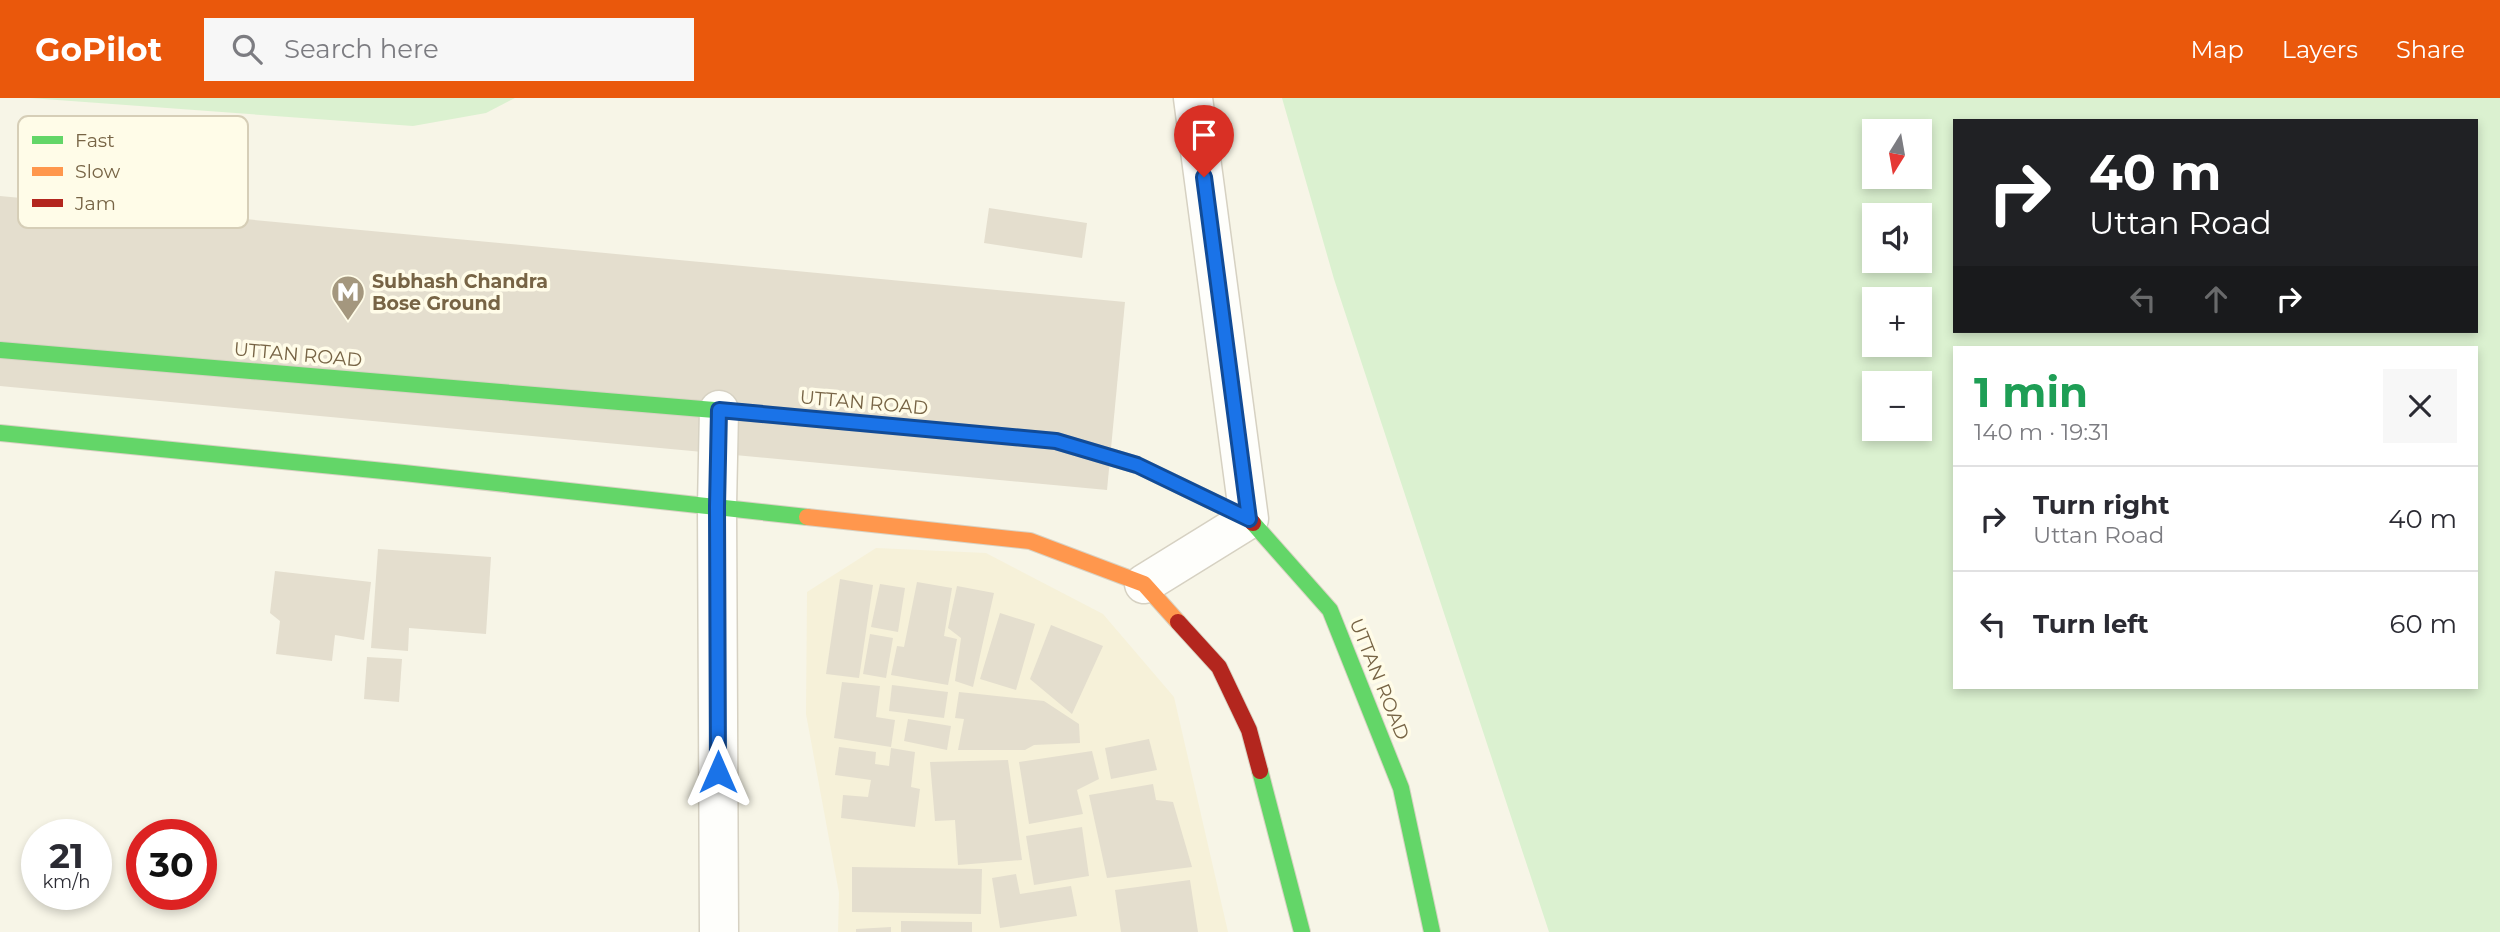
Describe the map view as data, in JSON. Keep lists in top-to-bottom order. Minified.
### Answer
{"streets":{"main road":["UTTAN ROAD"]},"places":{"metro station":["Subhash Chandra Bose Ground"]},"legend":["Fast","Slow","Jam"],"north":"bottom","page":{"header":"GoPilot","search":"Search here","nav":["Map","Layers","Share"],"map_buttons":["+","−"],"turn":["40 m","Uttan Road"],"heading":["1 min","140 m · 19:31"],"list":[{"name":"Turn right","note":"Uttan Road","value":"40 m"},{"name":"Turn left","value":"60 m"}],"speed":"21 km/h","limit":"30"}}
